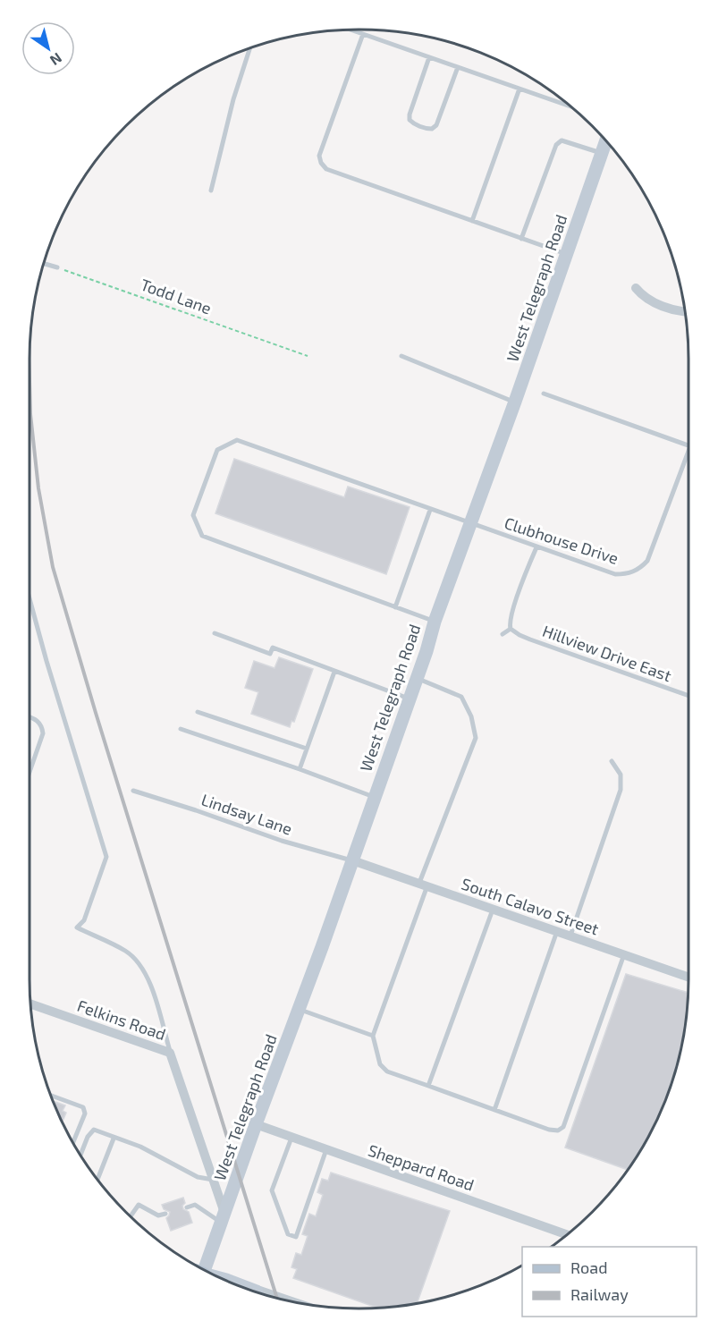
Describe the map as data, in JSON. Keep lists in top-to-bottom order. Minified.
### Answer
{"streets":{"main road":["West Telegraph Road"],"street":["South Calavo Street","Felkins Road","Sheppard Road"],"lane":["Clubhouse Drive","Hillview Drive East","Lindsay Lane"],"path":["Todd Lane"]},"crossings":[["West Telegraph Road","Clubhouse Drive"],["West Telegraph Road","Lindsay Lane"],["West Telegraph Road","South Calavo Street"],["West Telegraph Road","Felkins Road"],["West Telegraph Road","Sheppard Road"],["Lindsay Lane","South Calavo Street"]],"legend":["Road","Railway"],"north":"bottom right"}
